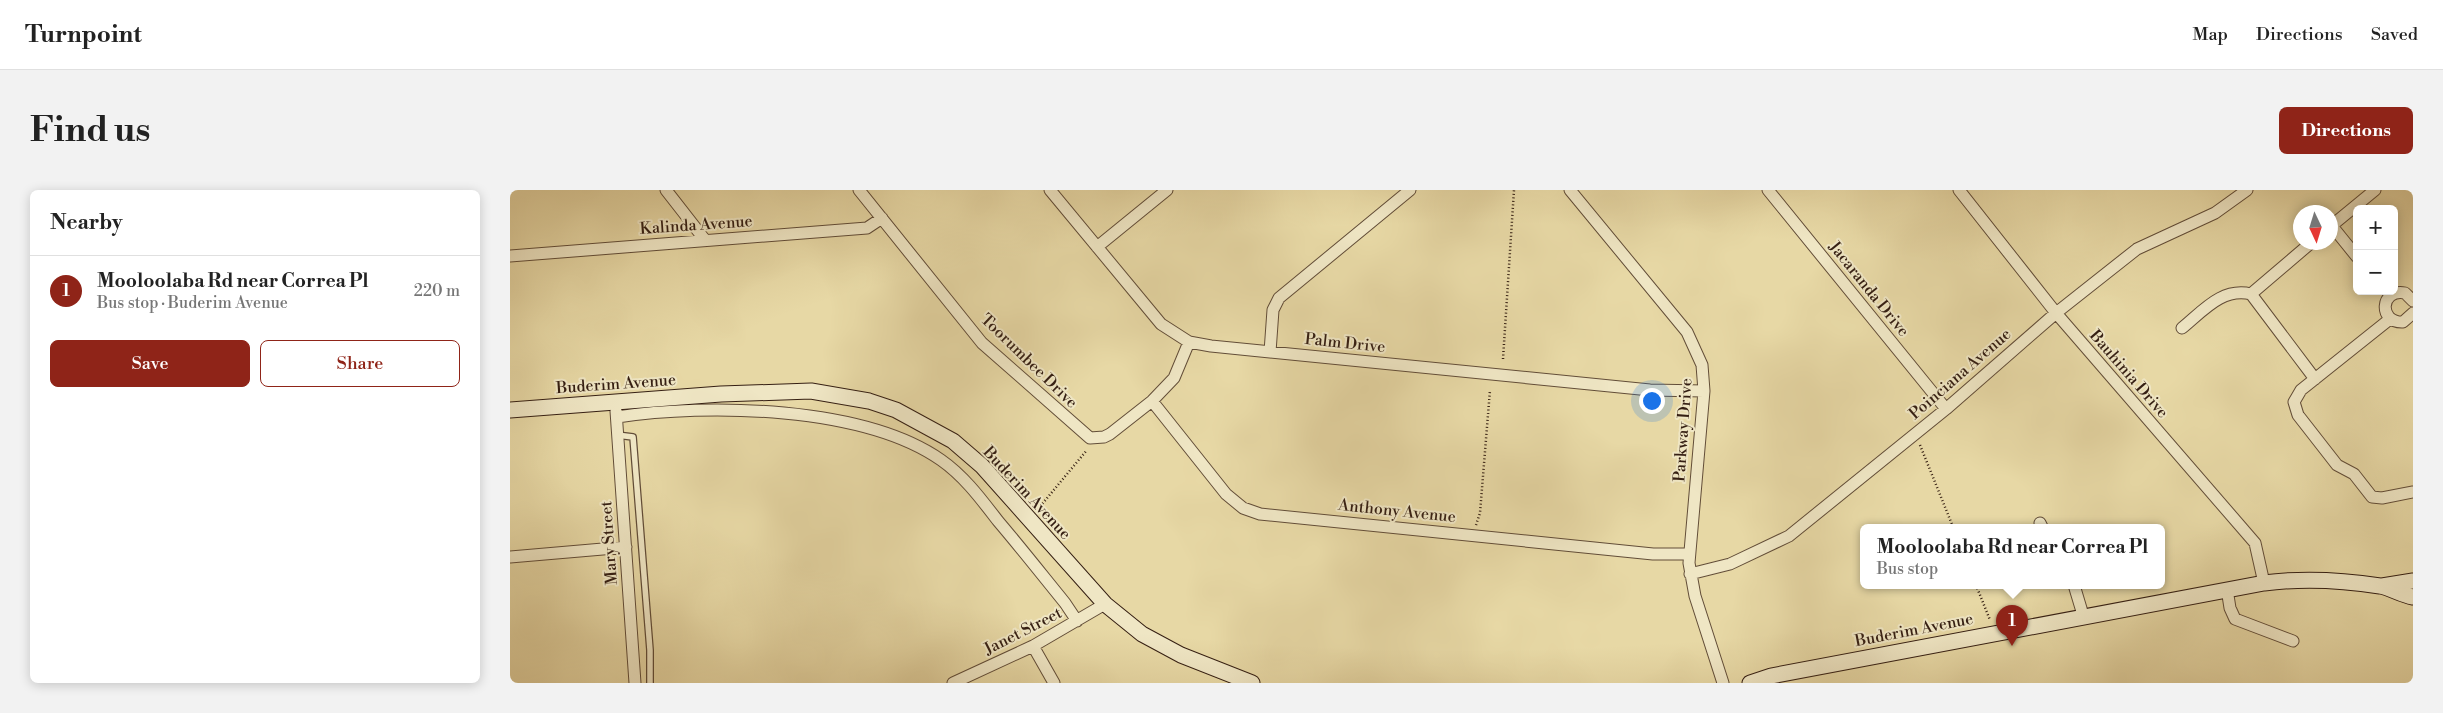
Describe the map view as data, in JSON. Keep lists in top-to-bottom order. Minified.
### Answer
{"streets":{"main road":["Buderim Avenue"],"street":["Kalinda Avenue","Jacaranda Drive","Palm Drive","Toorumbee Drive","Poinciana Avenue","Bauhinia Drive","Parkway Drive","Anthony Avenue","Mary Street","Janet Street"]},"crossings":[["Kalinda Avenue","Toorumbee Drive"],["Jacaranda Drive","Poinciana Avenue"],["Palm Drive","Parkway Drive"],["Poinciana Avenue","Bauhinia Drive"],["Poinciana Avenue","Parkway Drive"],["Bauhinia Drive","Buderim Avenue"],["Buderim Avenue","Mary Street"],["Buderim Avenue","Janet Street"],["Parkway Drive","Anthony Avenue"]],"north":"bottom","page":{"header":"Turnpoint","nav":["Map","Directions","Saved"],"buttons":["Directions",["Save","Share"]],"title":"Find us","heading":"Nearby","map_buttons":["+","−"],"list":[{"mark":"1","name":"Mooloolaba Rd near Correa Pl","note":"Bus stop · Buderim Avenue","value":"220 m"}],"popup":["Mooloolaba Rd near Correa Pl","Bus stop"],"pins":"1"}}
